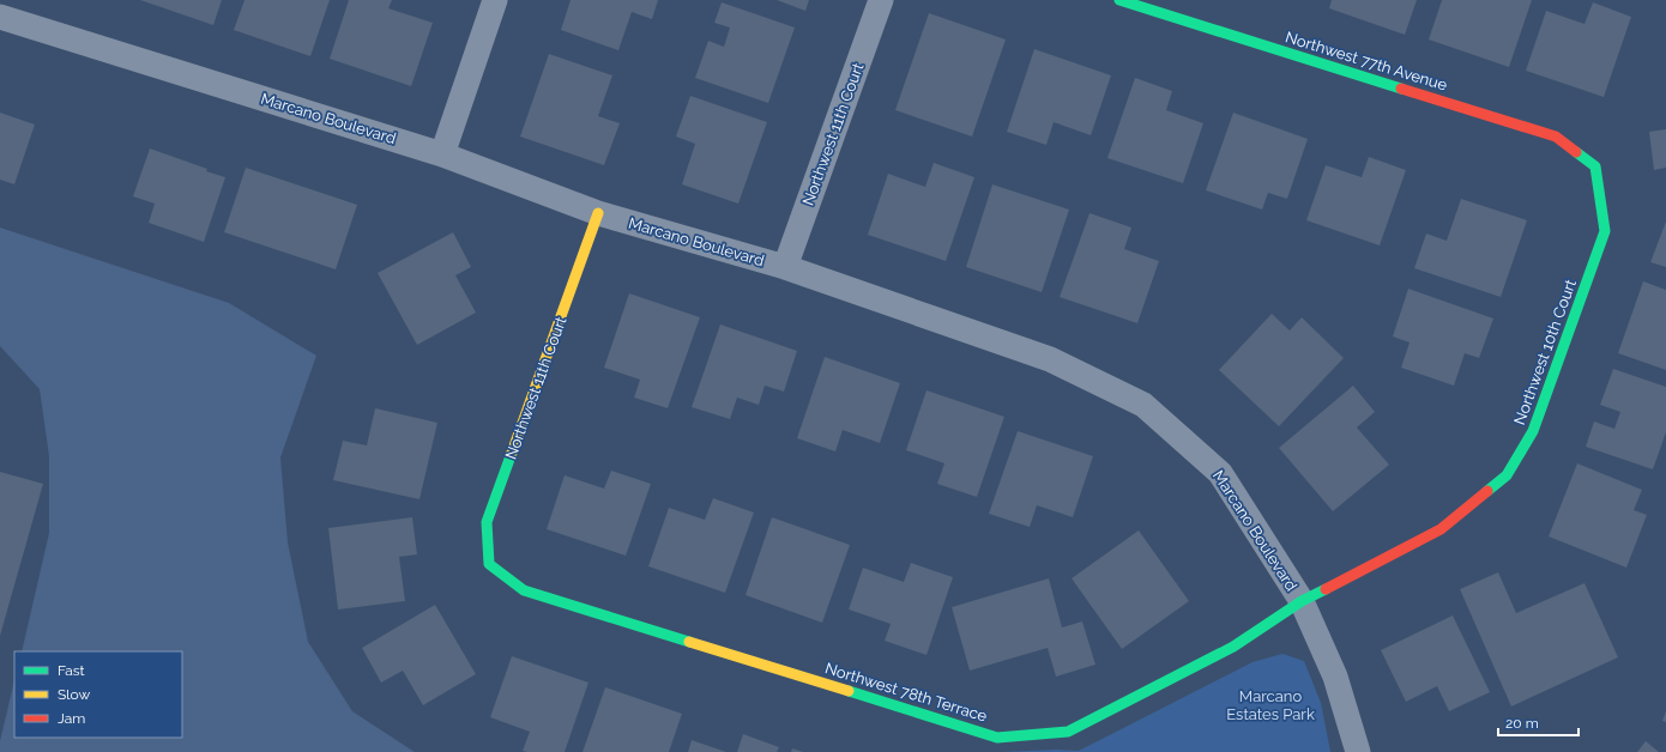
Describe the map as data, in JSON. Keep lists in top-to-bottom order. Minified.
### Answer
{"streets":{"street":["Northwest 77th Avenue","Marcano Boulevard","Northwest 11th Court","Northwest 10th Court","Northwest 78th Terrace"]},"crossings":[["Northwest 77th Avenue","Northwest 10th Court"],["Marcano Boulevard","Northwest 11th Court"],["Marcano Boulevard","Northwest 10th Court"],["Marcano Boulevard","Northwest 78th Terrace"],["Northwest 11th Court","Northwest 78th Terrace"],["Northwest 10th Court","Northwest 78th Terrace"]],"parks":["Marcano Estates Park"],"legend":["Fast","Slow","Jam"],"scale_bar":"20 m"}
